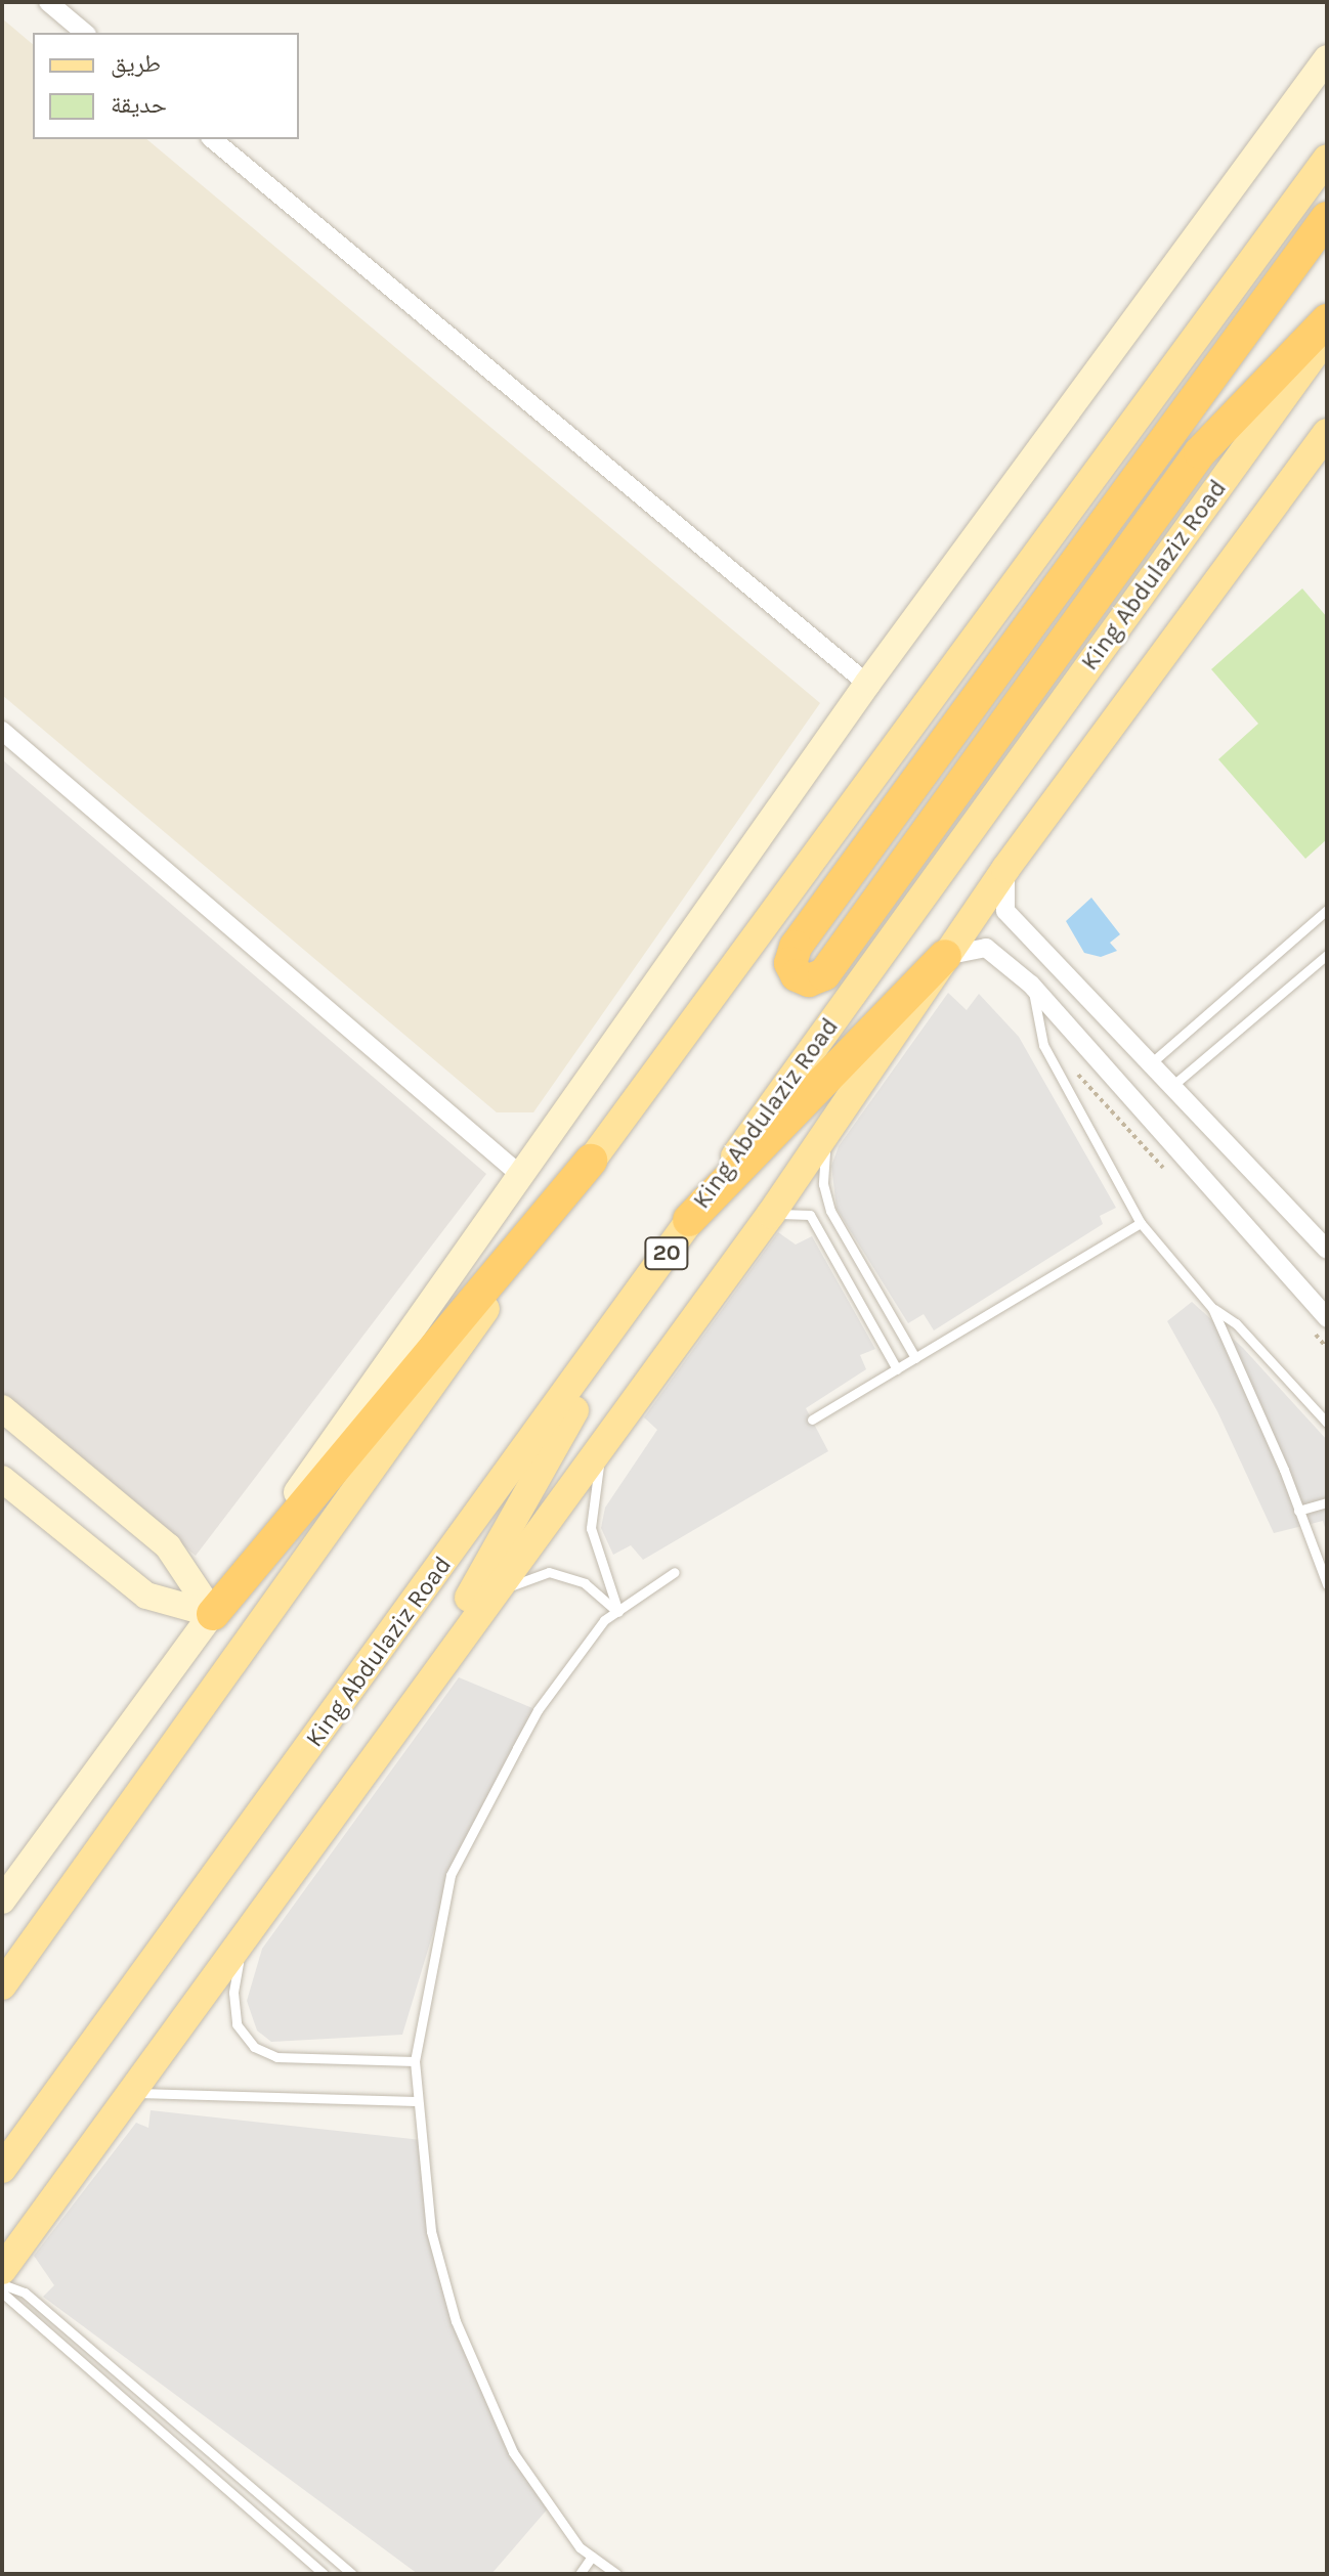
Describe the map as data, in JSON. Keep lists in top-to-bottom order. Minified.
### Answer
{"streets":{"main road":["King Abdulaziz Road","20"]},"legend":["طريق","حديقة"]}
